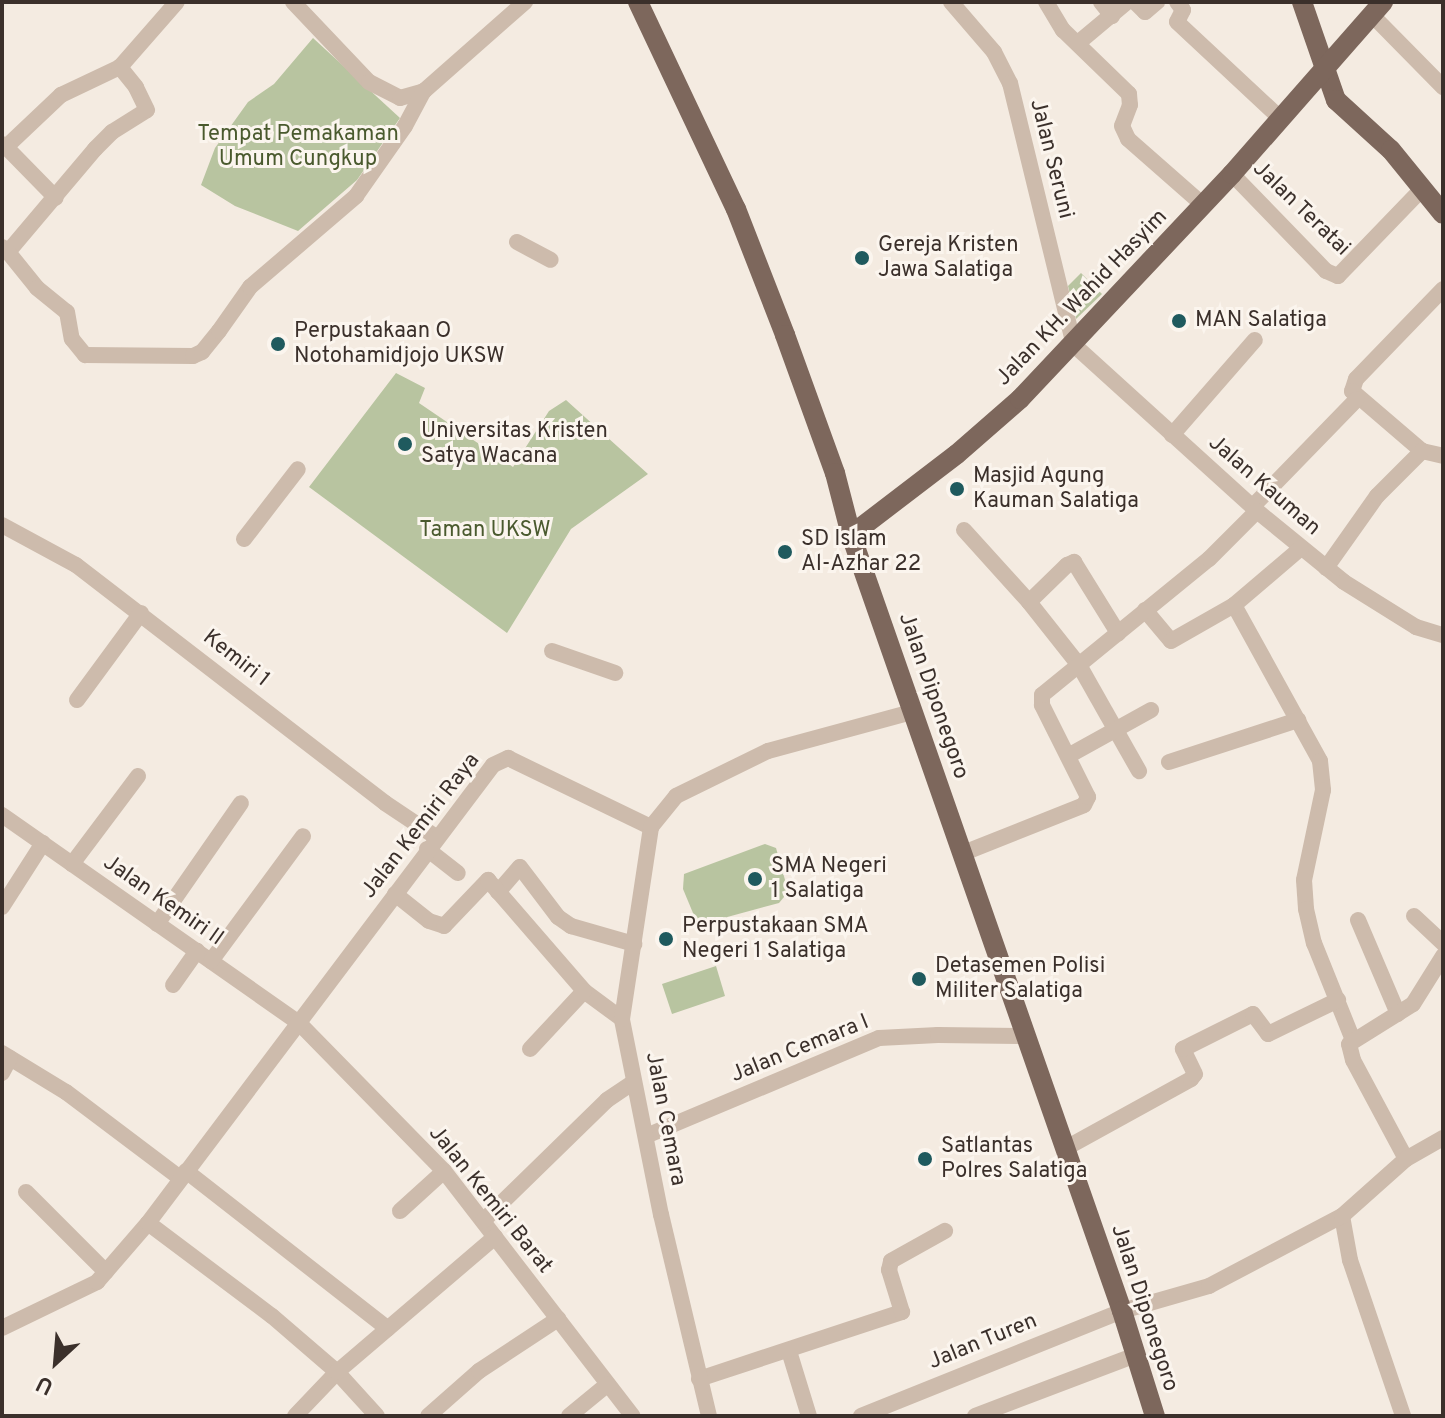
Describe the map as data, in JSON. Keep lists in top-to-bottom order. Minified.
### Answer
{"streets":{"main road":["Jalan KH. Wahid Hasyim","Jalan Diponegoro"],"street":["Jalan Seruni","Jalan Teratai","Jalan Kauman","Kemiri 1","Jalan Kemiri Raya","Jalan Kemiri II","Jalan Cemara I","Jalan Cemara","Jalan Kemiri Barat","Jalan Turen"]},"crossings":[["Jalan Seruni","Jalan KH. Wahid Hasyim"],["Jalan Seruni","Jalan Kauman"],["Jalan Teratai","Jalan KH. Wahid Hasyim"],["Jalan KH. Wahid Hasyim","Jalan Kauman"],["Jalan KH. Wahid Hasyim","Jalan Diponegoro"],["Kemiri 1","Jalan Kemiri Raya"],["Jalan Diponegoro","Jalan Cemara I"],["Jalan Diponegoro","Jalan Turen"],["Jalan Kemiri Raya","Jalan Kemiri II"],["Jalan Kemiri Raya","Jalan Cemara"],["Jalan Kemiri Raya","Jalan Kemiri Barat"],["Jalan Kemiri II","Jalan Kemiri Barat"],["Jalan Cemara I","Jalan Cemara"]],"parks":["Tempat Pemakaman Umum Cungkup","Taman UKSW"],"places":["Gereja Kristen Jawa Salatiga","MAN Salatiga","Perpustakaan O Notohamidjojo UKSW","Universitas Kristen Satya Wacana","Masjid Agung Kauman Salatiga","SD Islam Al-Azhar 22","SMA Negeri 1 Salatiga","Perpustakaan SMA Negeri 1 Salatiga","Detasemen Polisi Militer Salatiga","Satlantas Polres Salatiga"],"north":"bottom left"}
